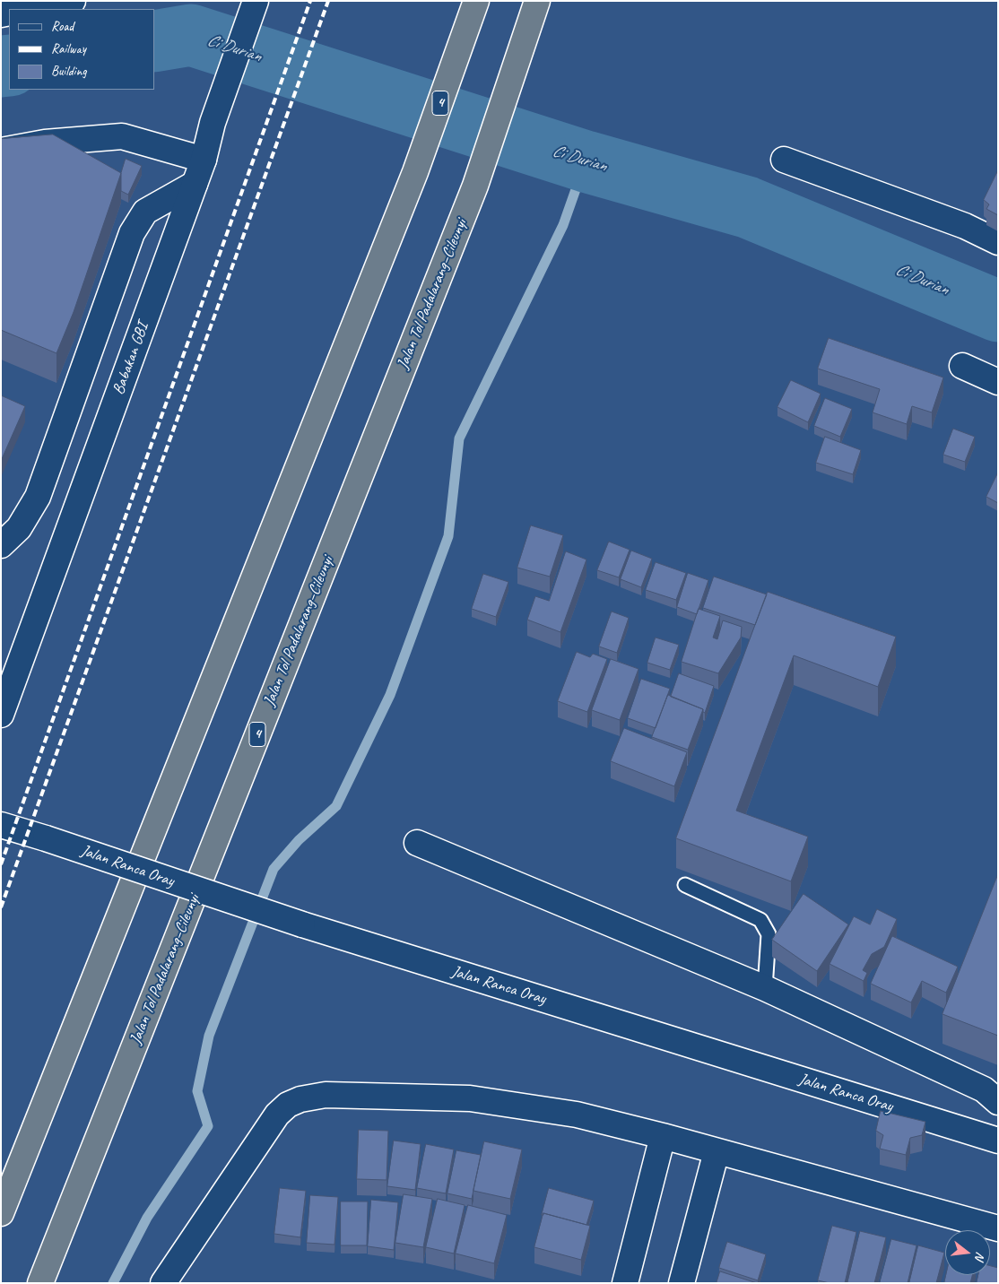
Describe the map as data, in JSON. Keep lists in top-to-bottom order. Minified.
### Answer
{"streets":{"highway":["4","Jalan Tol Padalarang–Cileunyi"],"street":["Babakan GBI","Jalan Ranca Oray"]},"water":["Ci Durian"],"legend":["Road","Railway","Building"],"north":"right"}
